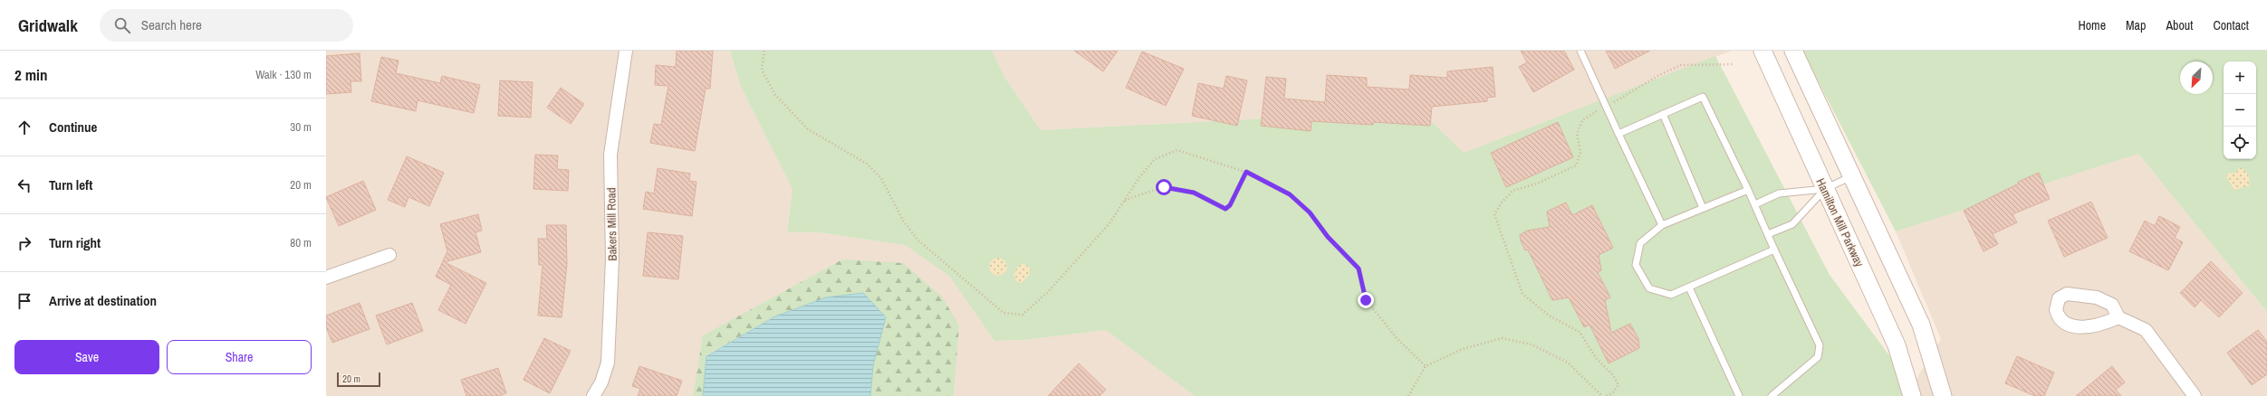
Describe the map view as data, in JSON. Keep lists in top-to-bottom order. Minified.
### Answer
{"streets":{"street":["Hamilton Mill Parkway","Bakers Mill Road"]},"scale_bar":"20 m","north":"bottom left","page":{"header":"Gridwalk","search":"Search here","nav":["Home","Map","About","Contact"],"heading":["2 min","Walk · 130 m"],"map_buttons":["+","−"],"list":[["Continue","30 m"],["Turn left","20 m"],["Turn right","80 m"],"Arrive at destination"],"buttons":["Save","Share"],"scale":"20 m"}}
